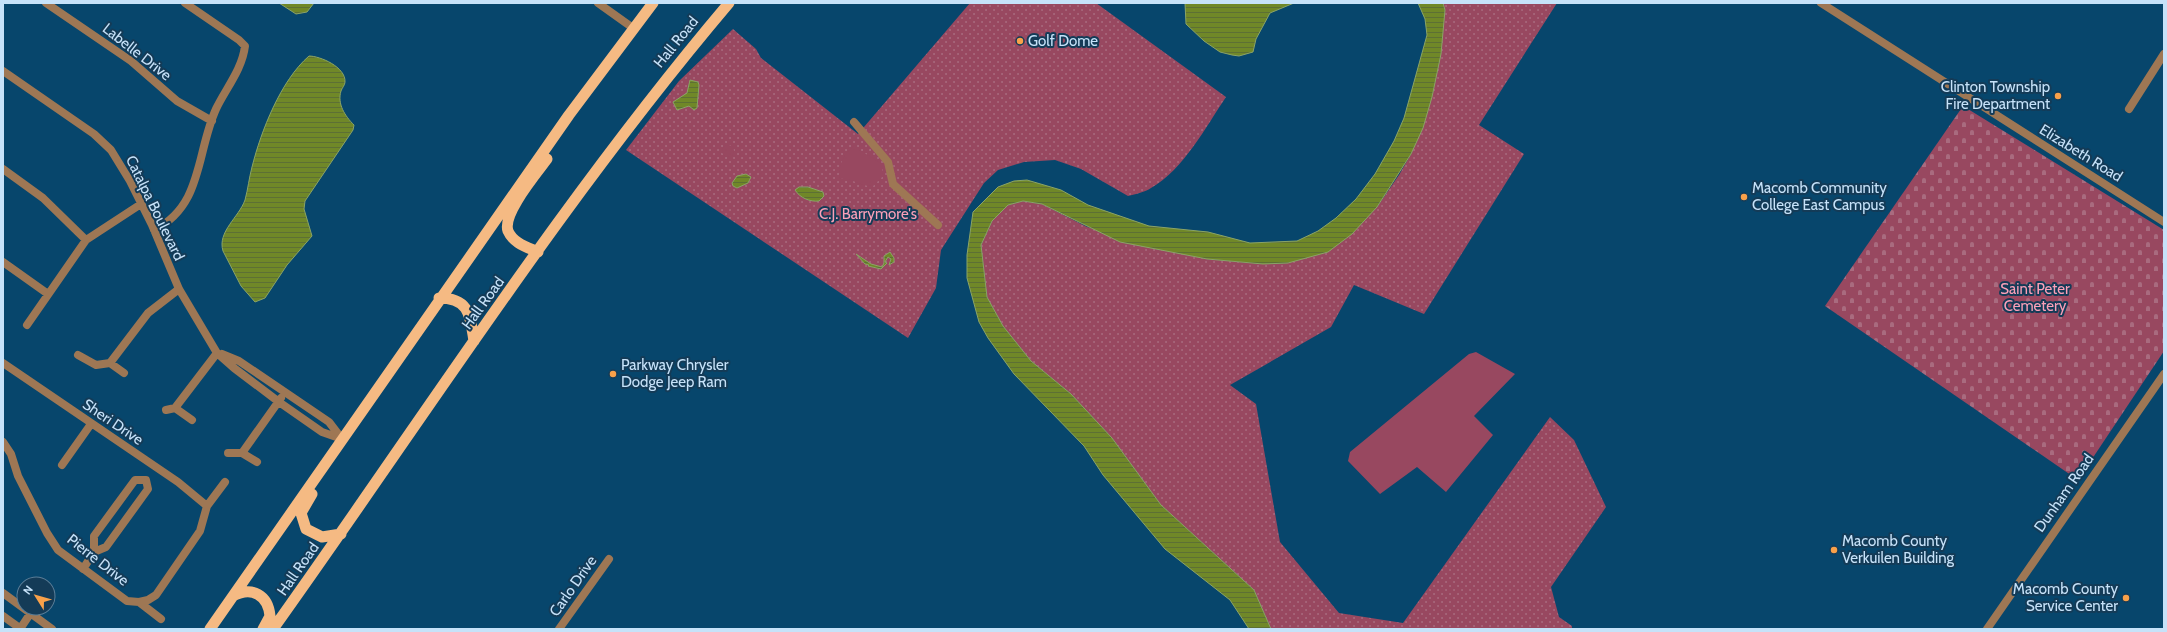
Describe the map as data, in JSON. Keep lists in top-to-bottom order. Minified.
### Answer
{"streets":{"highway":["Hall Road"],"street":["Labelle Drive","Elizabeth Road","Catalpa Boulevard","Sheri Drive","Dunham Road","Pierre Drive","Carlo Drive"]},"parks":["C.J. Barrymore's","Saint Peter Cemetery"],"places":["Golf Dome","Clinton Township Fire Department","Macomb Community College East Campus","Parkway Chrysler Dodge Jeep Ram","Macomb County Verkuilen Building","Macomb County Service Center"],"north":"top left"}
